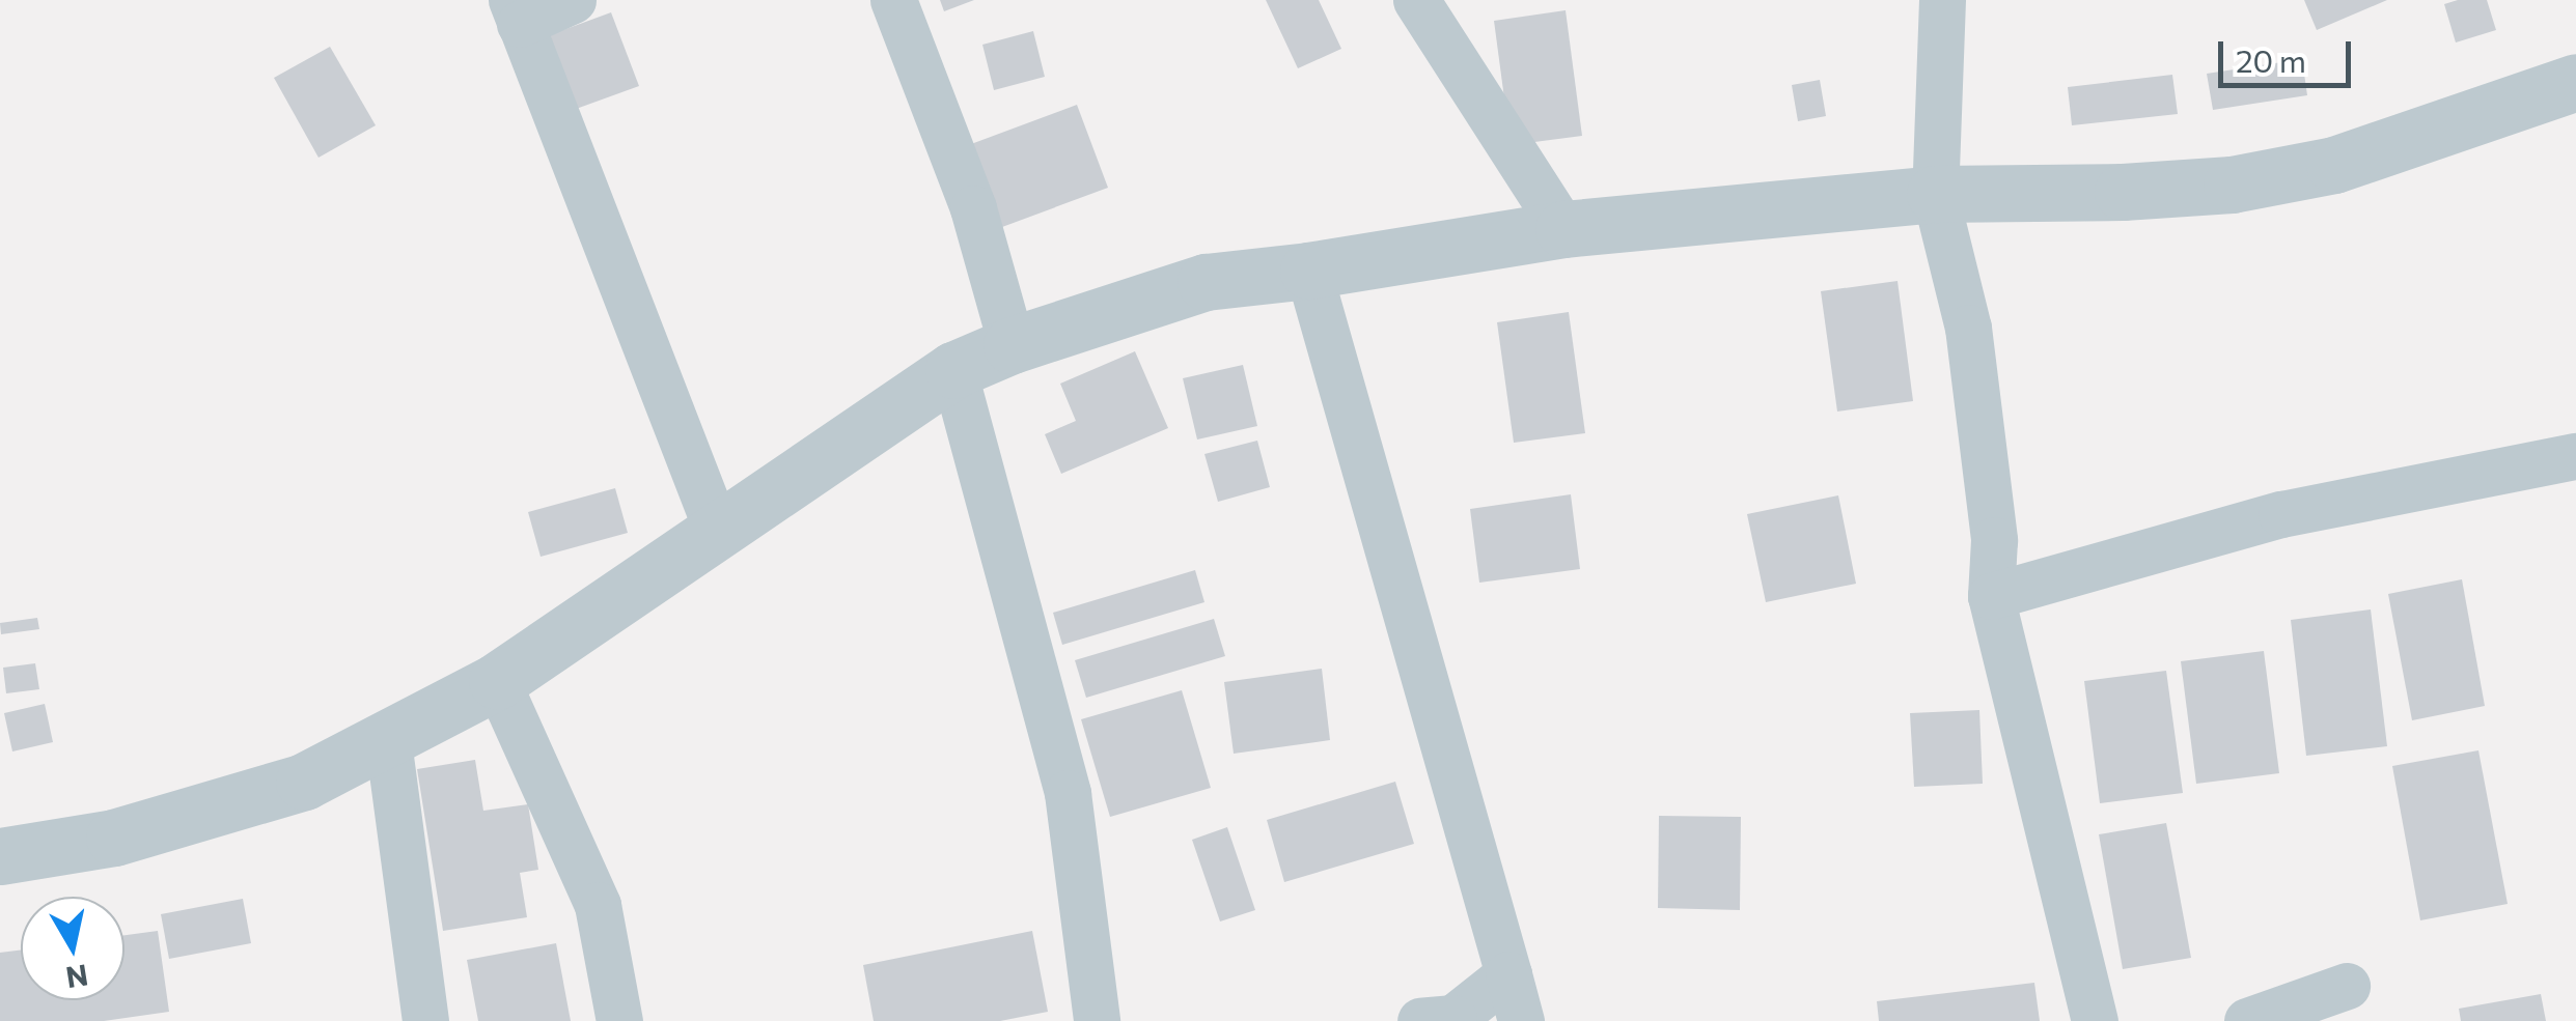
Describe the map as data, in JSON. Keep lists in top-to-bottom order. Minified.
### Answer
{"scale_bar":"20 m","north":"bottom"}
